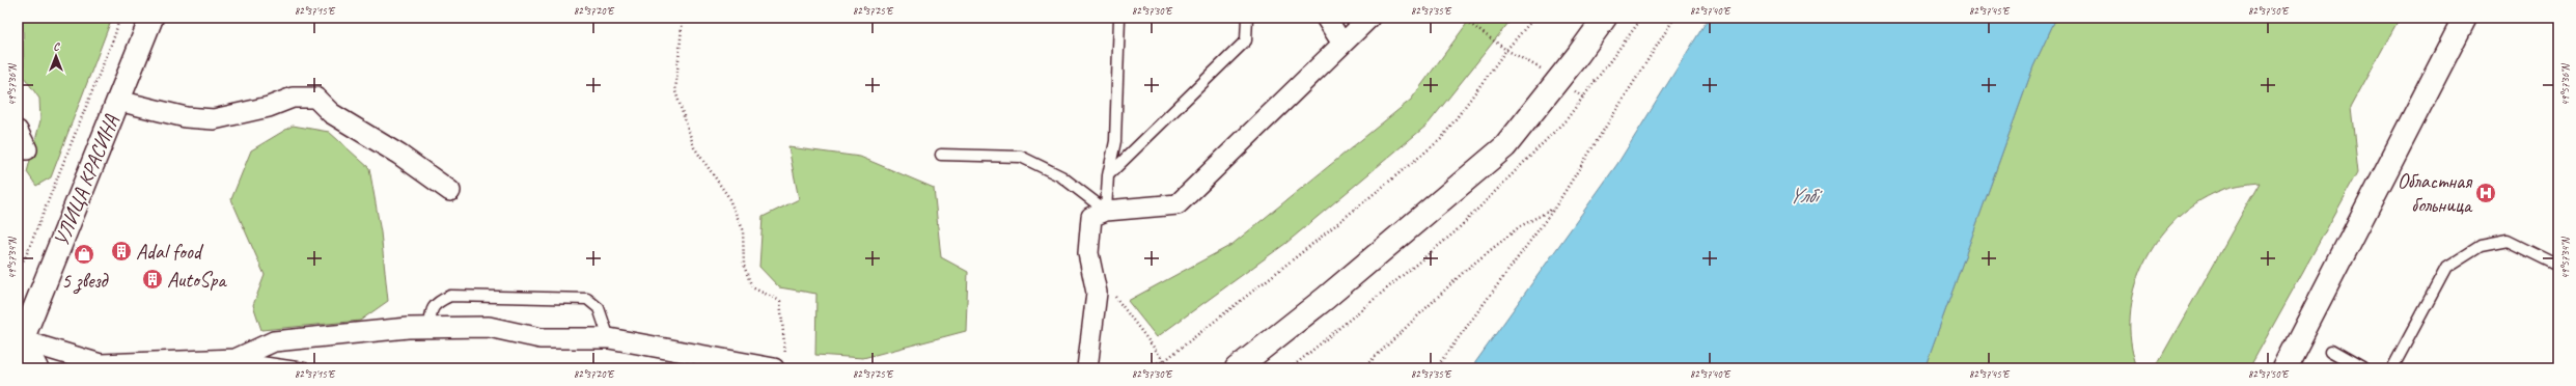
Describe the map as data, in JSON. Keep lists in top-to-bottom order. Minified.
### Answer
{"streets":{"street":["УЛИЦА КРАСИНА"]},"water":["Үлбі"],"places":{"hospital":["Областная больница"],"building":["Adal food","AutoSpa"],"shop":["5 звезд"]},"north":"top","coordinates":["82°37'15\"E","82°37'20\"E","82°37'25\"E","82°37'30\"E","82°37'35\"E","82°37'40\"E","82°37'45\"E","82°37'50\"E","49°57'36\"N","49°57'34\"N"]}
